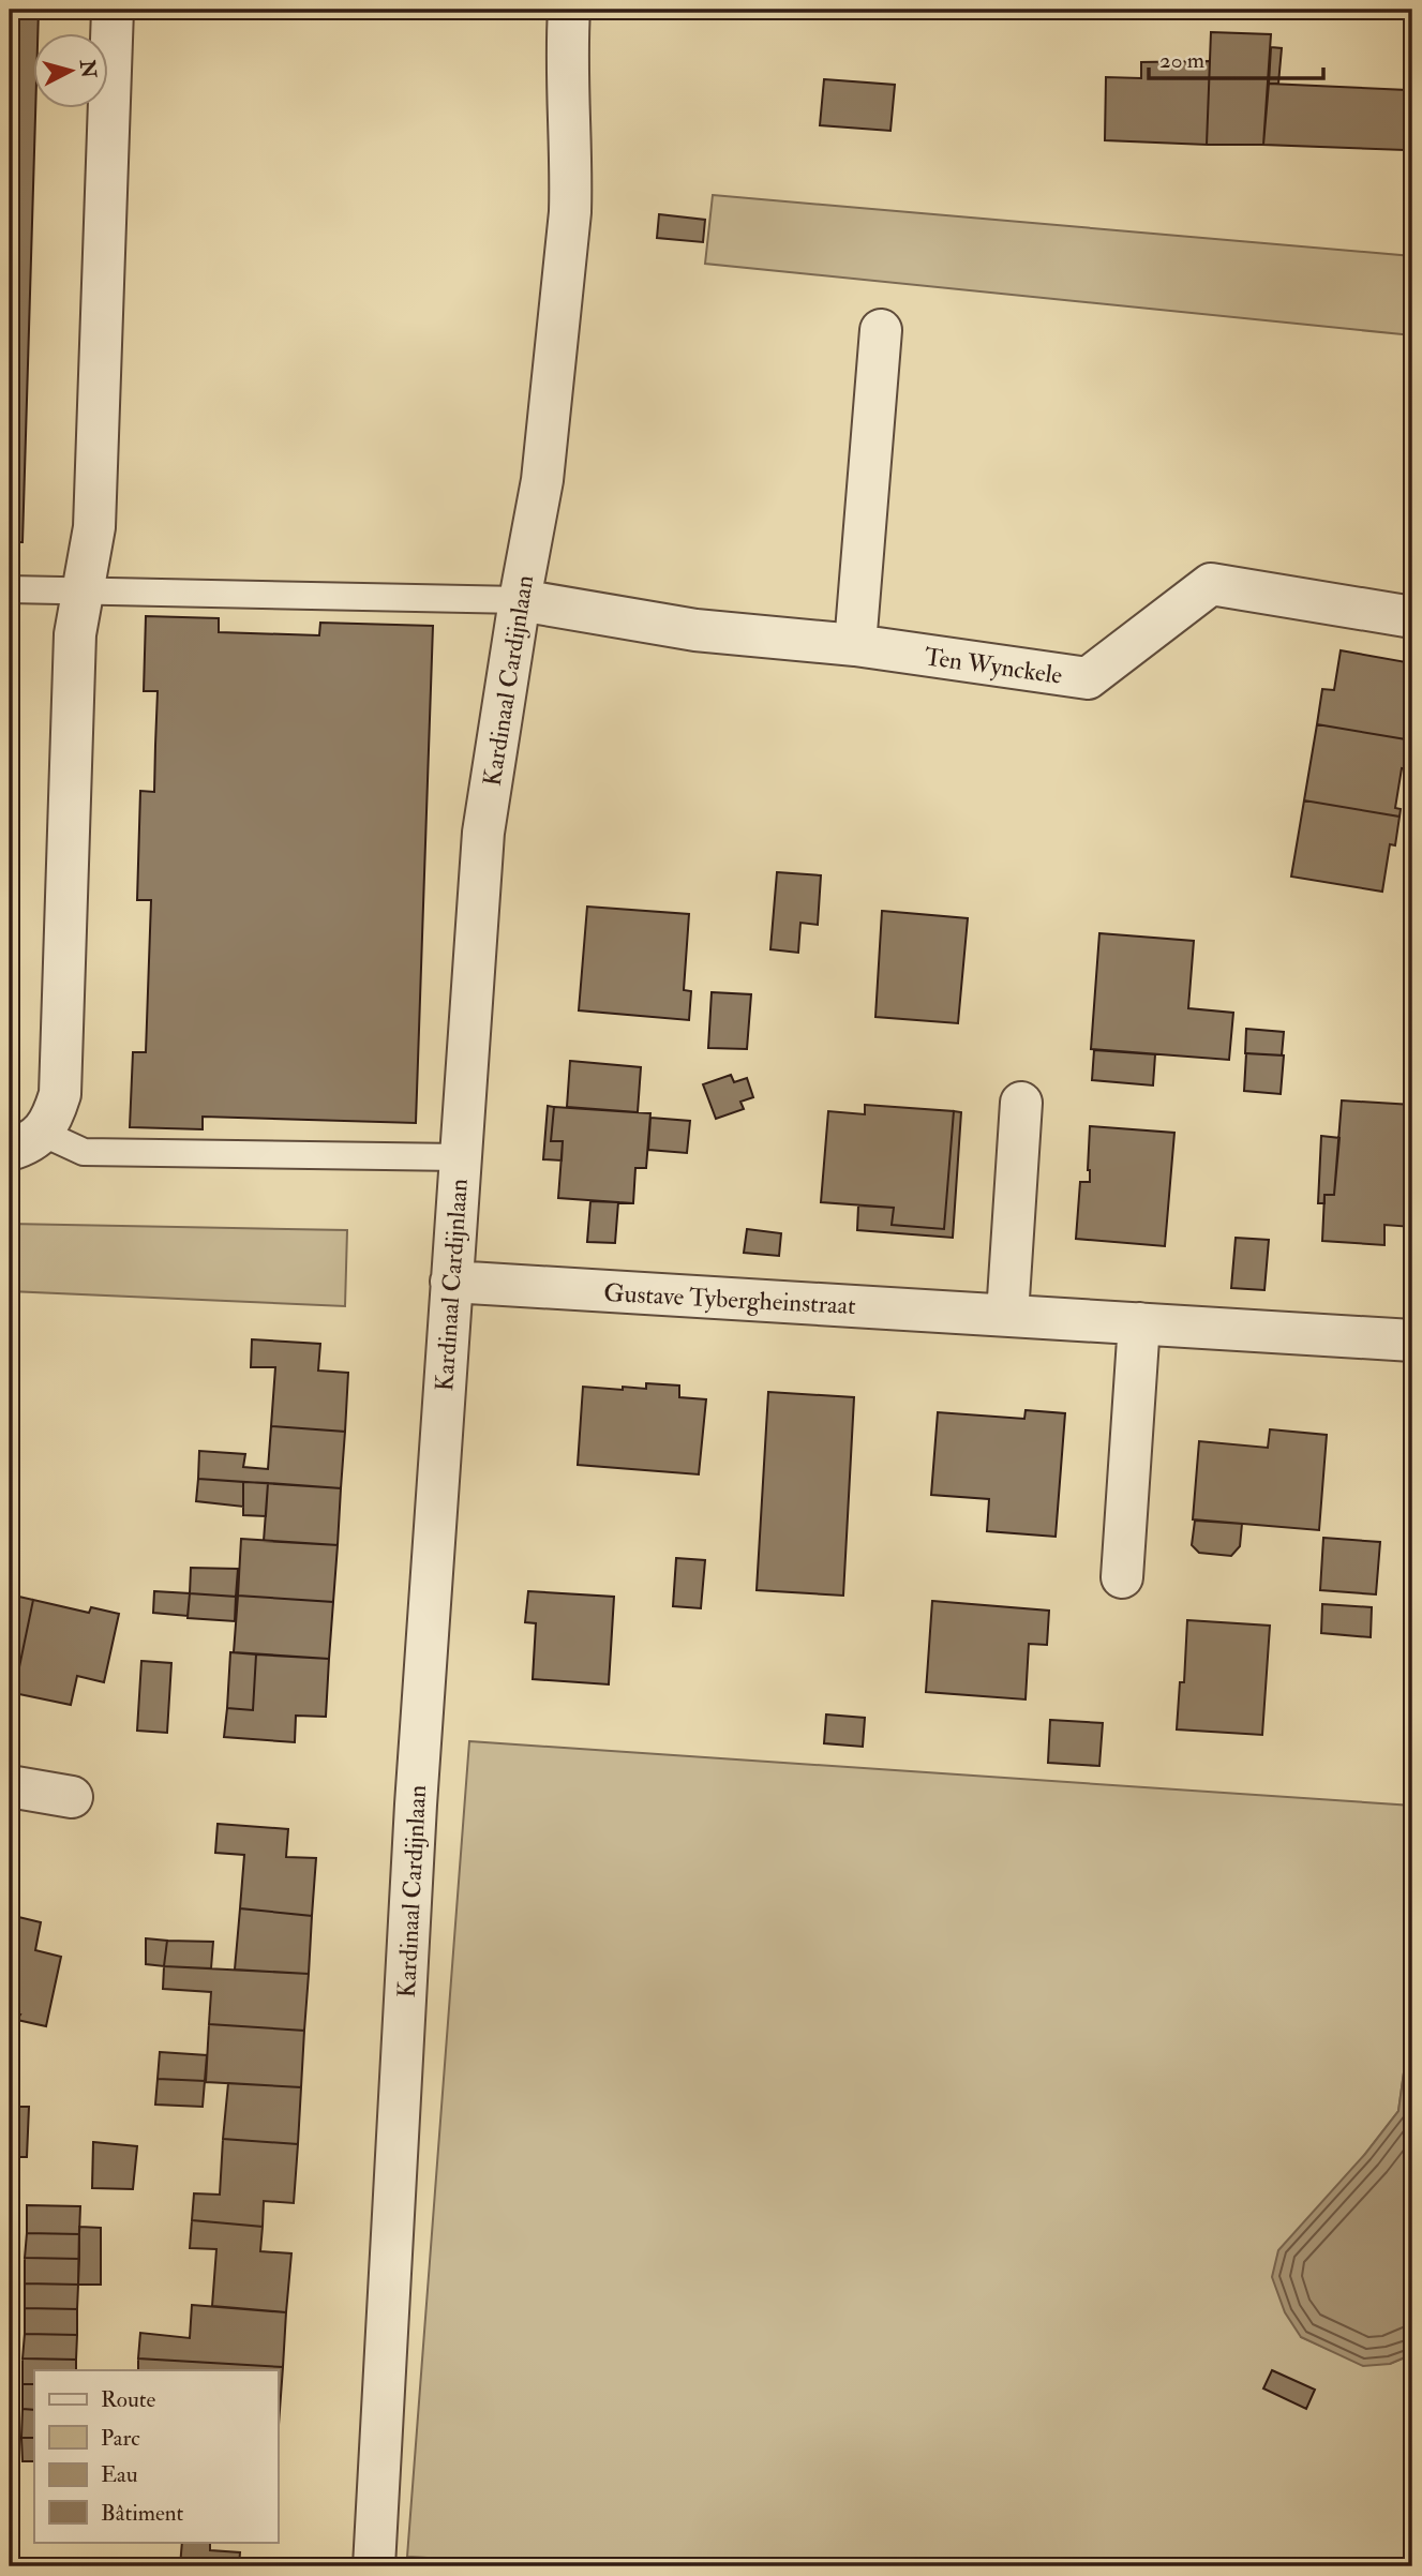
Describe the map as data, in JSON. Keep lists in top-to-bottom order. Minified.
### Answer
{"streets":{"street":["Ten Wynckele","Kardinaal Cardijnlaan","Gustave Tybergheinstraat"]},"crossings":[["Ten Wynckele","Kardinaal Cardijnlaan"],["Kardinaal Cardijnlaan","Gustave Tybergheinstraat"]],"legend":["Route","Parc","Eau","Bâtiment"],"scale_bar":"20 m","north":"right"}
